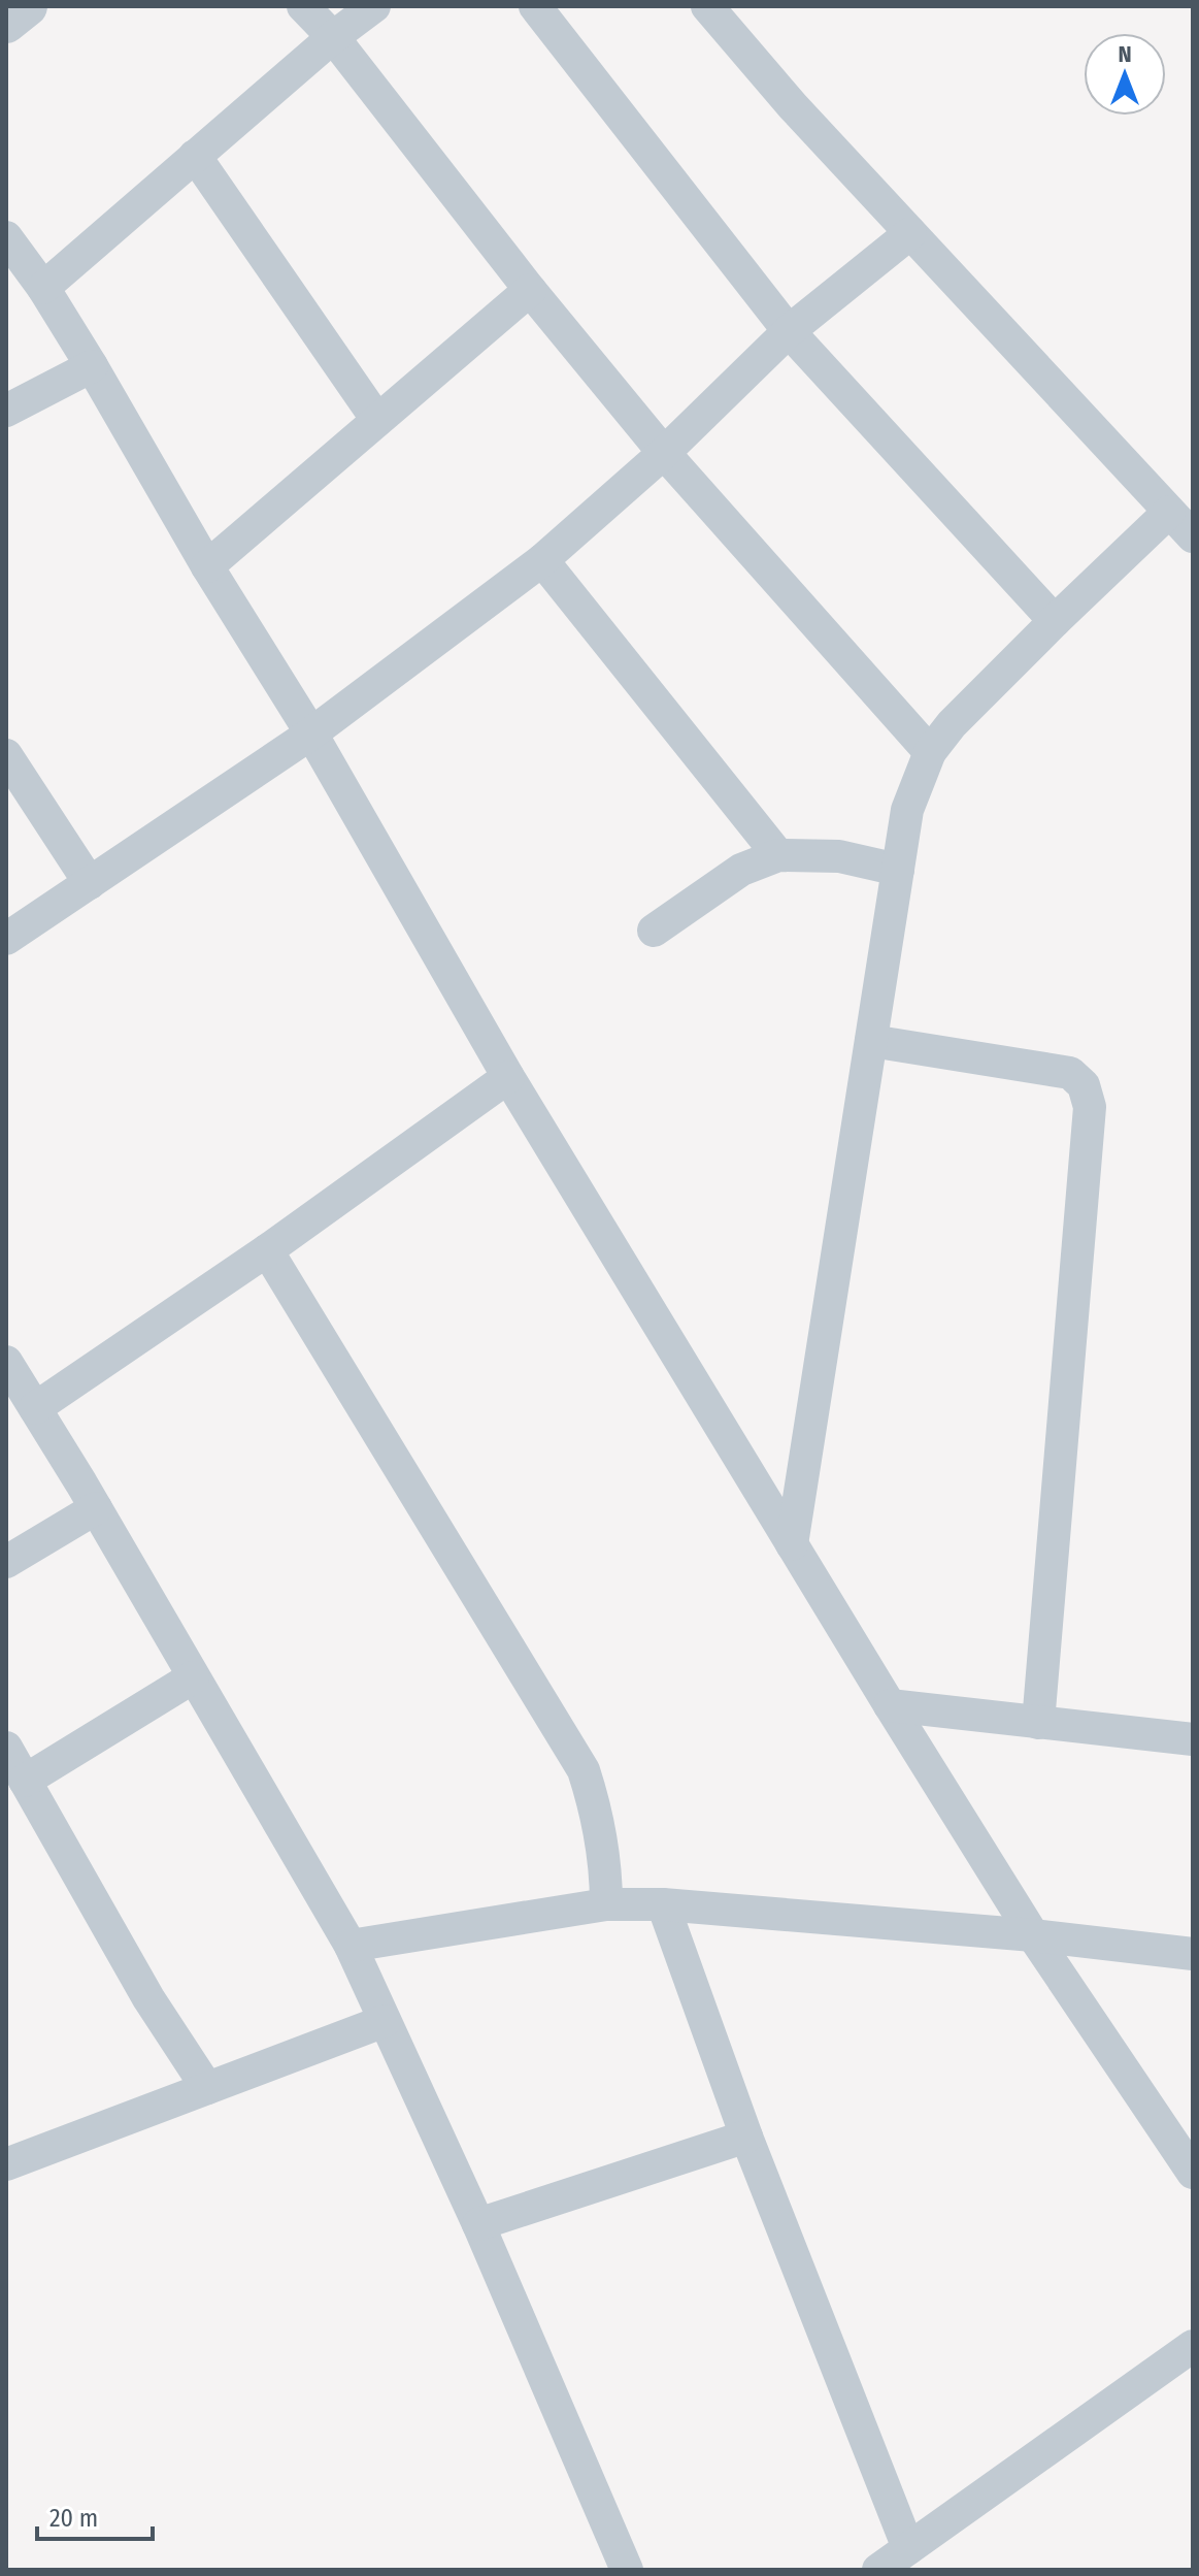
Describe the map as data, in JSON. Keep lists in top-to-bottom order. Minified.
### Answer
{"scale_bar":"20 m","north":"top"}
